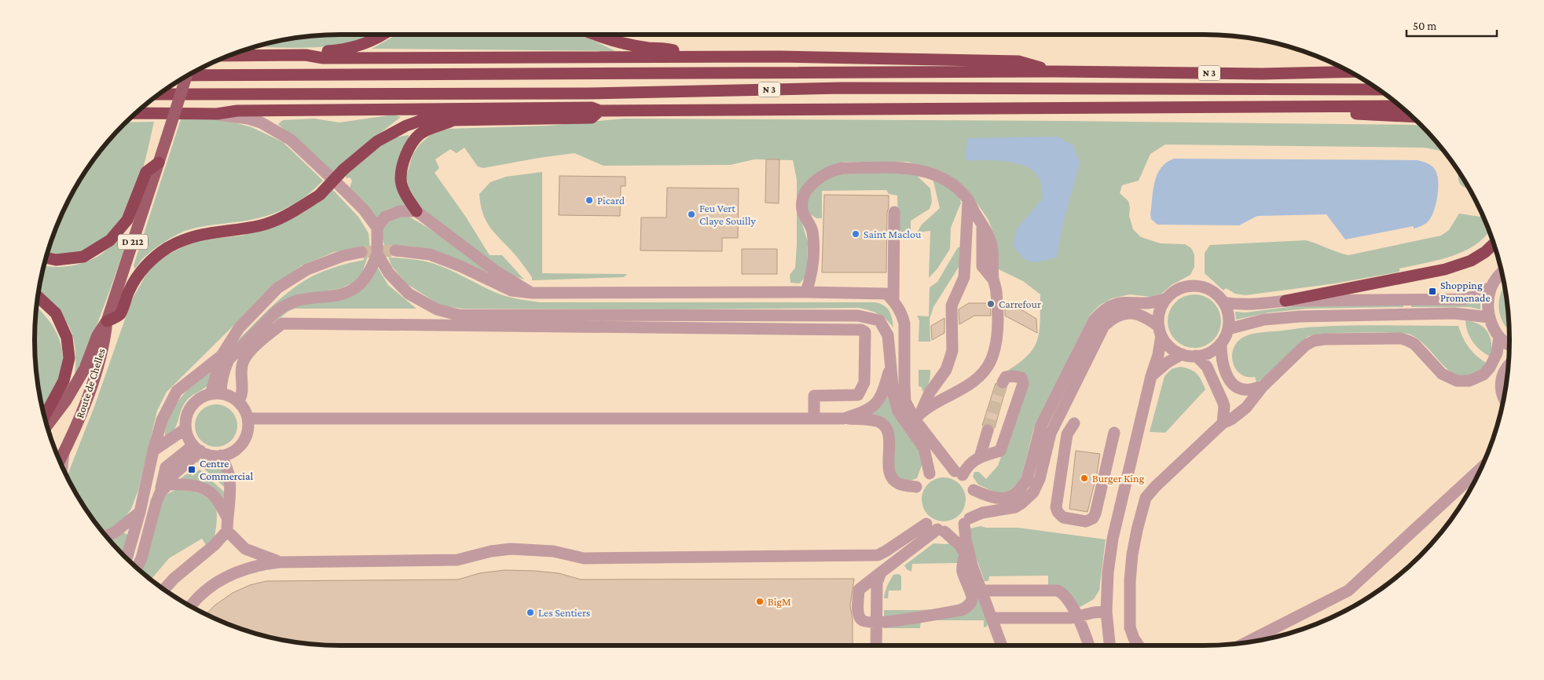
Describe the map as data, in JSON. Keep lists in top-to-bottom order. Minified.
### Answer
{"streets":{"highway":["N 3"],"main road":["D 212","Route de Chelles"]},"crossings":[["D 212","Route de Chelles"]],"places":{"other":["Picard","Feu Vert Claye Souilly","Saint Maclou","Carrefour","Burger King","BigM","Les Sentiers"],"transit":["Shopping Promenade","Centre Commercial"]},"scale_bar":"50 m"}
